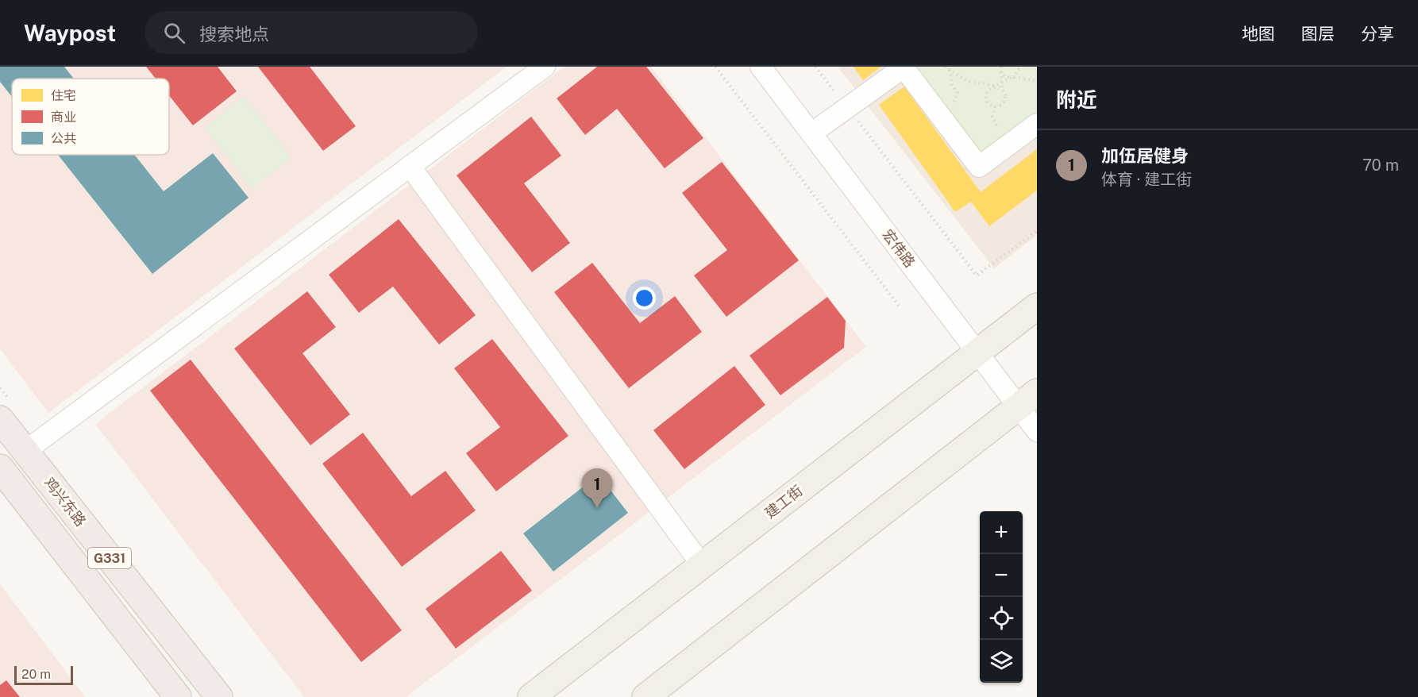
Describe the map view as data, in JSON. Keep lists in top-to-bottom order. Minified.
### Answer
{"streets":{"highway":["鸡兴东路","G331"],"main road":["建工街"],"street":["宏伟路"]},"crossings":[["宏伟路","建工街"]],"legend":["住宅","商业","公共"],"scale_bar":"20 m","page":{"header":"Waypost","search":"搜索地点","nav":["地图","图层","分享"],"heading":"附近","list":[{"mark":"1","name":"加伍居健身","note":"体育 · 建工街","value":"70 m"}],"pins":"1","map_buttons":["+","−"],"scale":"20 m"}}
